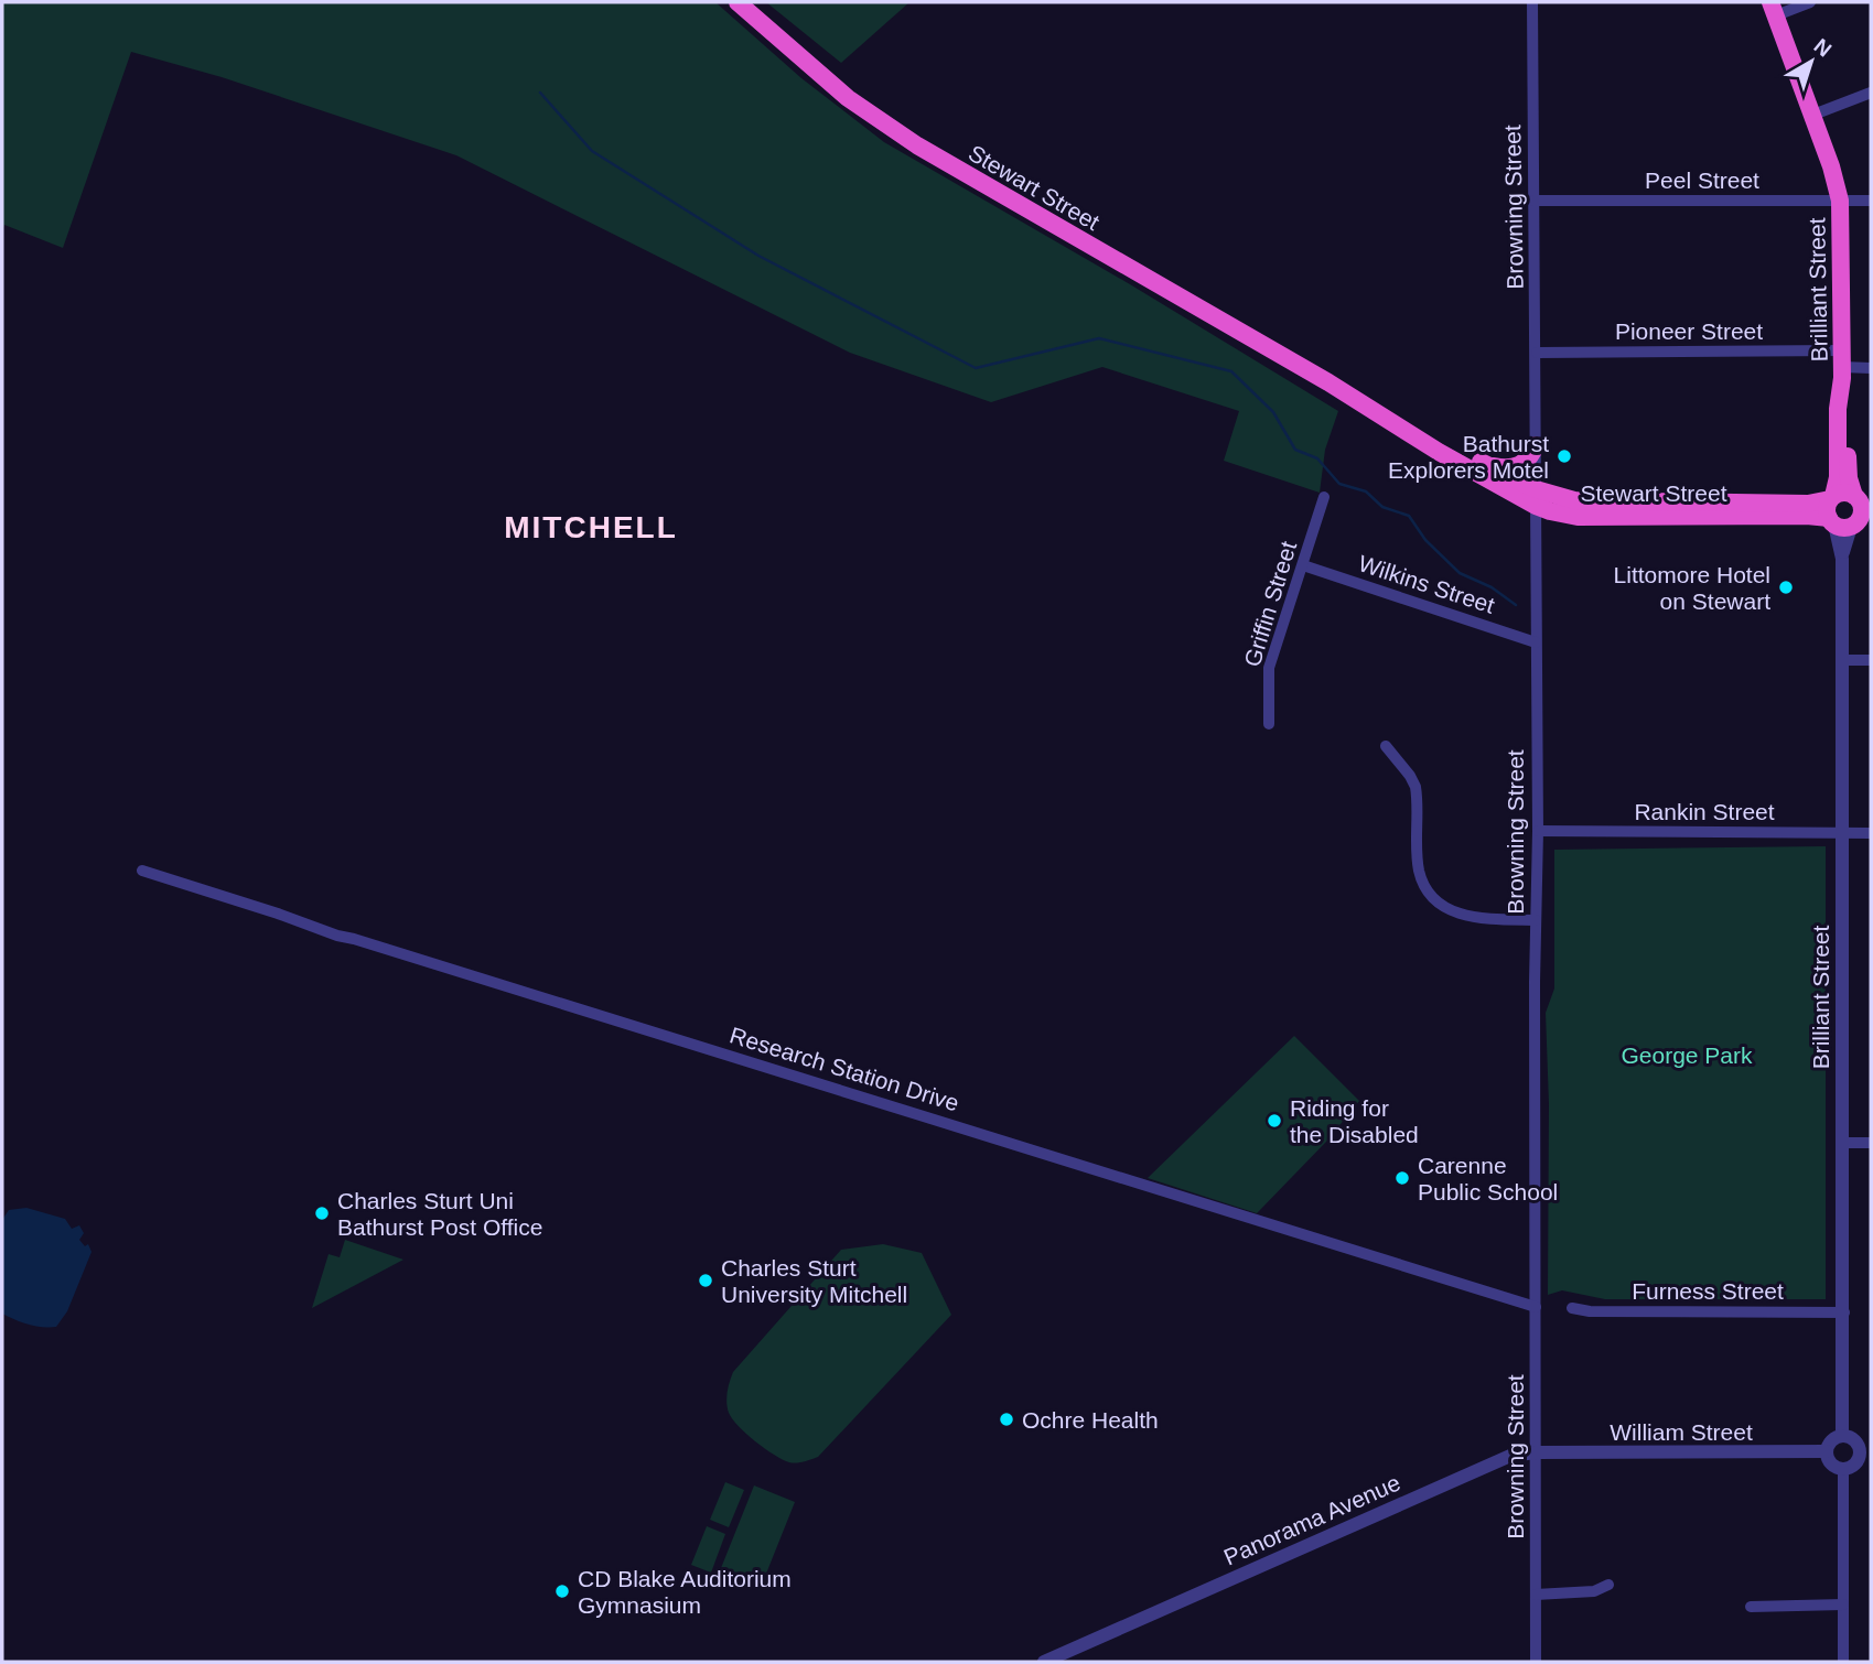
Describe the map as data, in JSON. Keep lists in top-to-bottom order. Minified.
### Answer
{"streets":{"highway":["Stewart Street","Brilliant Street"],"street":["Peel Street","Browning Street","Pioneer Street","Wilkins Street","Griffin Street","Rankin Street","Research Station Drive","Furness Street","William Street","Panorama Avenue"]},"crossings":[["Peel Street","Browning Street"],["Peel Street","Brilliant Street"],["Stewart Street","Browning Street"],["Stewart Street","Brilliant Street"],["Browning Street","Pioneer Street"],["Browning Street","Wilkins Street"],["Browning Street","Rankin Street"],["Browning Street","Research Station Drive"],["Browning Street","William Street"],["Browning Street","Panorama Avenue"],["Brilliant Street","Pioneer Street"],["Brilliant Street","Rankin Street"],["Brilliant Street","Furness Street"],["Brilliant Street","William Street"],["Wilkins Street","Griffin Street"],["William Street","Panorama Avenue"]],"districts":["MITCHELL"],"parks":["George Park"],"places":["Bathurst Explorers Motel","Littomore Hotel on Stewart","Riding for the Disabled","Carenne Public School","Charles Sturt Uni Bathurst Post Office","Charles Sturt University Mitchell","Ochre Health","CD Blake Auditorium Gymnasium"],"north":"top right"}
